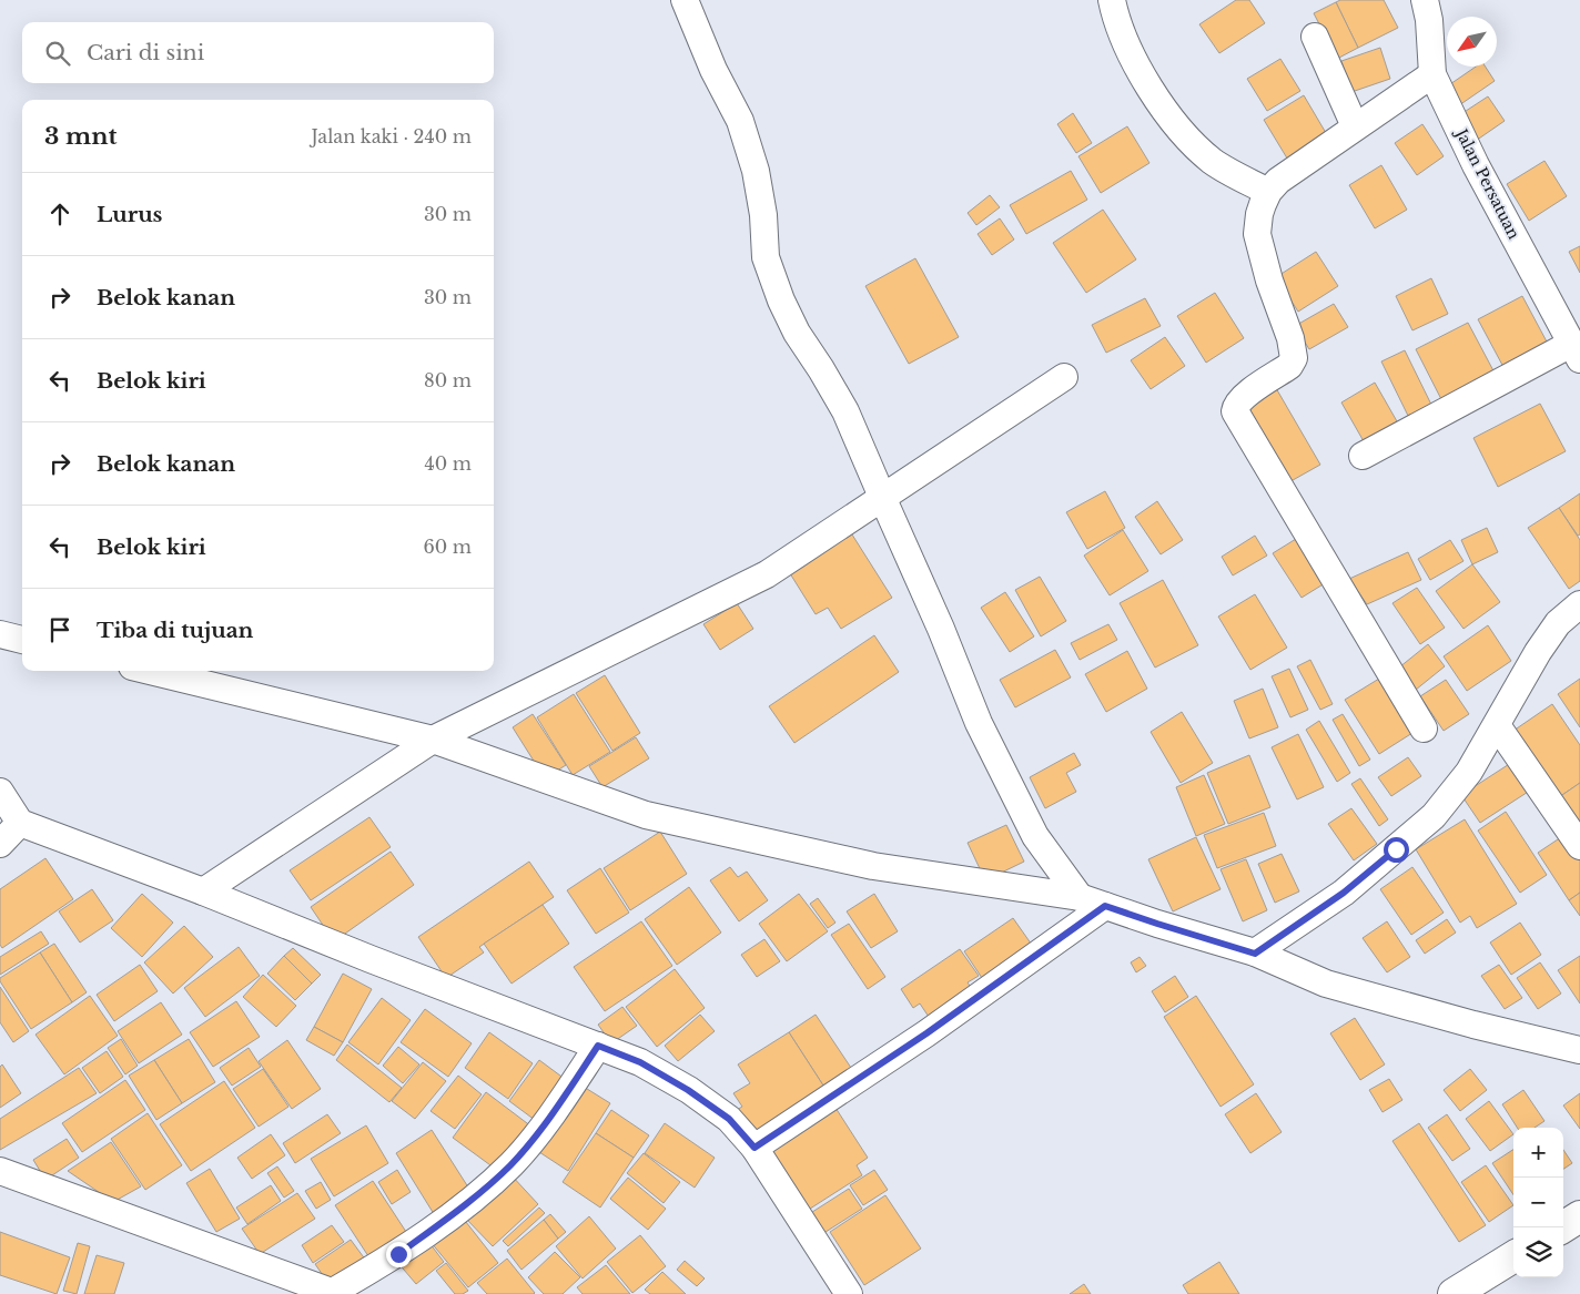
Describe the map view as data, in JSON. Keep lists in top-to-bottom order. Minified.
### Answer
{"streets":{"street":["Jalan Persatuan"]},"north":"bottom left","page":{"search":"Cari di sini","heading":["3 mnt","Jalan kaki · 240 m"],"list":[["Lurus","30 m"],["Belok kanan","30 m"],["Belok kiri","80 m"],["Belok kanan","40 m"],["Belok kiri","60 m"],"Tiba di tujuan"],"map_buttons":["+","−"]}}
